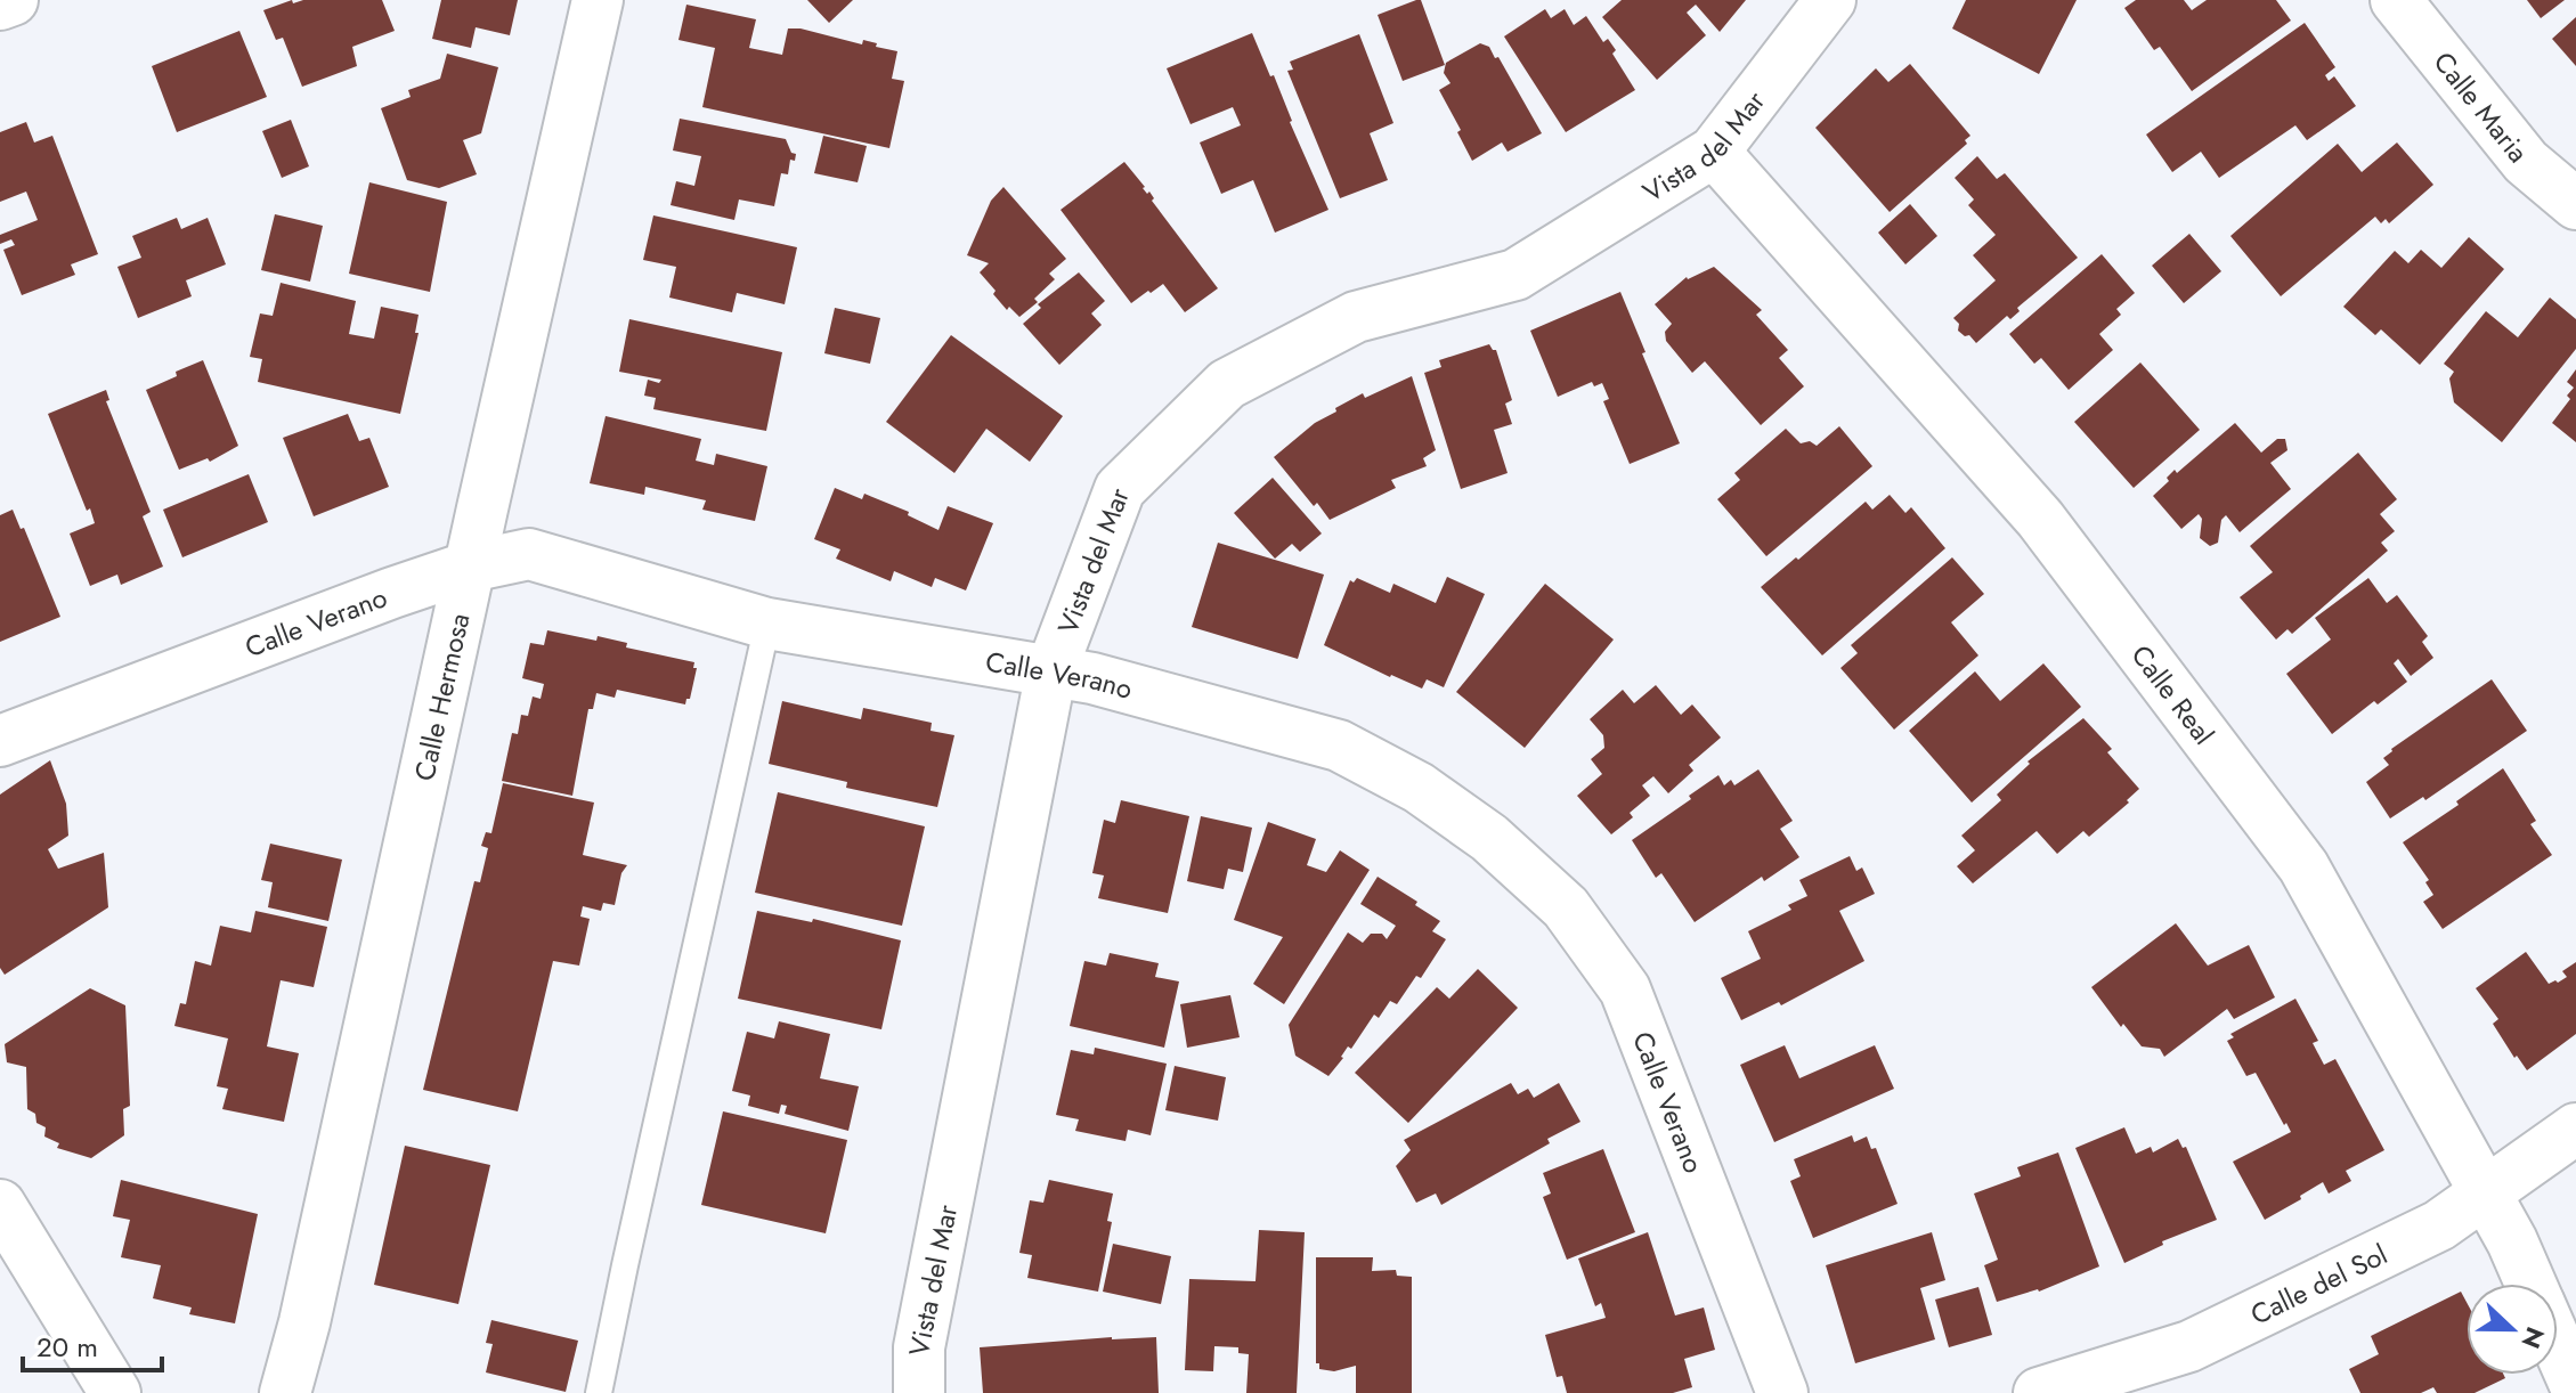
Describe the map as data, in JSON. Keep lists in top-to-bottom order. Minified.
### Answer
{"streets":{"street":["Calle Maria","Vista del Mar","Calle Verano","Calle Real","Calle Hermosa","Calle del Sol"]},"crossings":[["Vista del Mar","Calle Verano"],["Vista del Mar","Calle Real"],["Calle Verano","Calle Hermosa"],["Calle Real","Calle del Sol"]],"scale_bar":"20 m","north":"right"}
